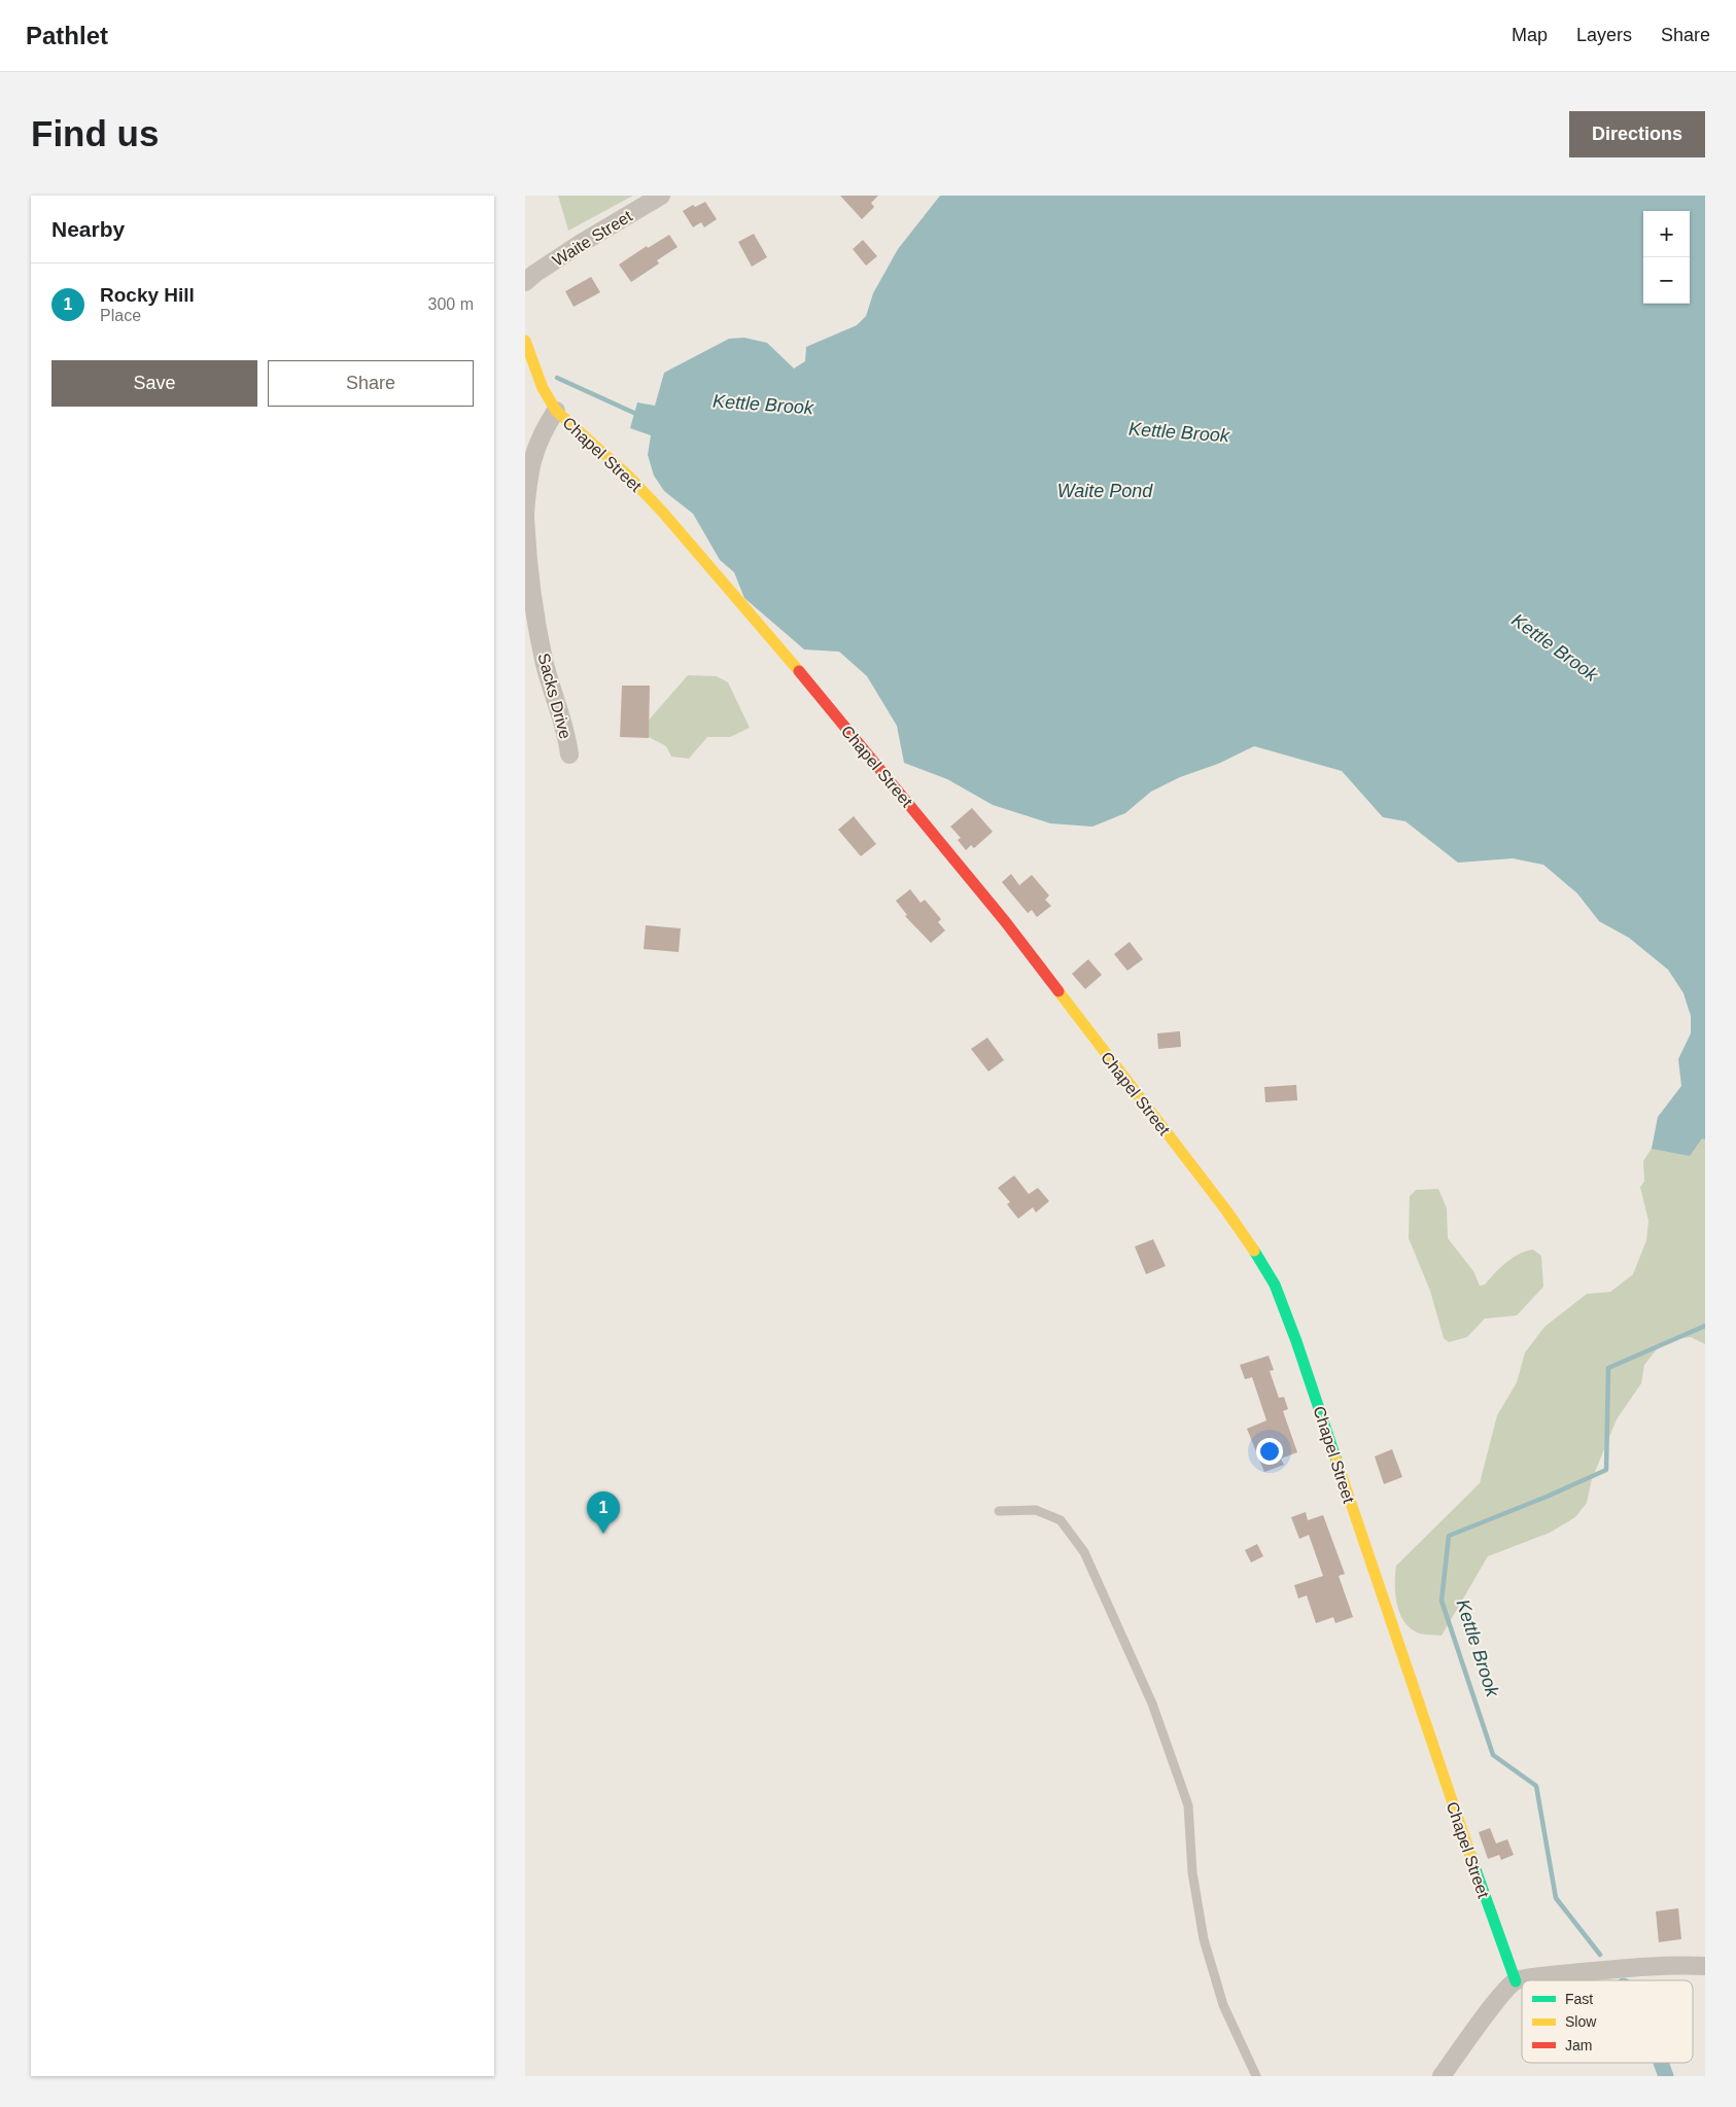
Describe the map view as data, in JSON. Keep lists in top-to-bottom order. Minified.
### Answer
{"streets":{"street":["Waite Street","Chapel Street","Sacks Drive"]},"crossings":[["Chapel Street","Sacks Drive"]],"water":["Kettle Brook","Waite Pond"],"legend":["Fast","Slow","Jam"],"page":{"header":"Pathlet","nav":["Map","Layers","Share"],"buttons":["Directions",["Save","Share"]],"title":"Find us","heading":"Nearby","map_buttons":["+","−"],"list":[{"mark":"1","name":"Rocky Hill","note":"Place","value":"300 m"}],"pins":"1"}}
